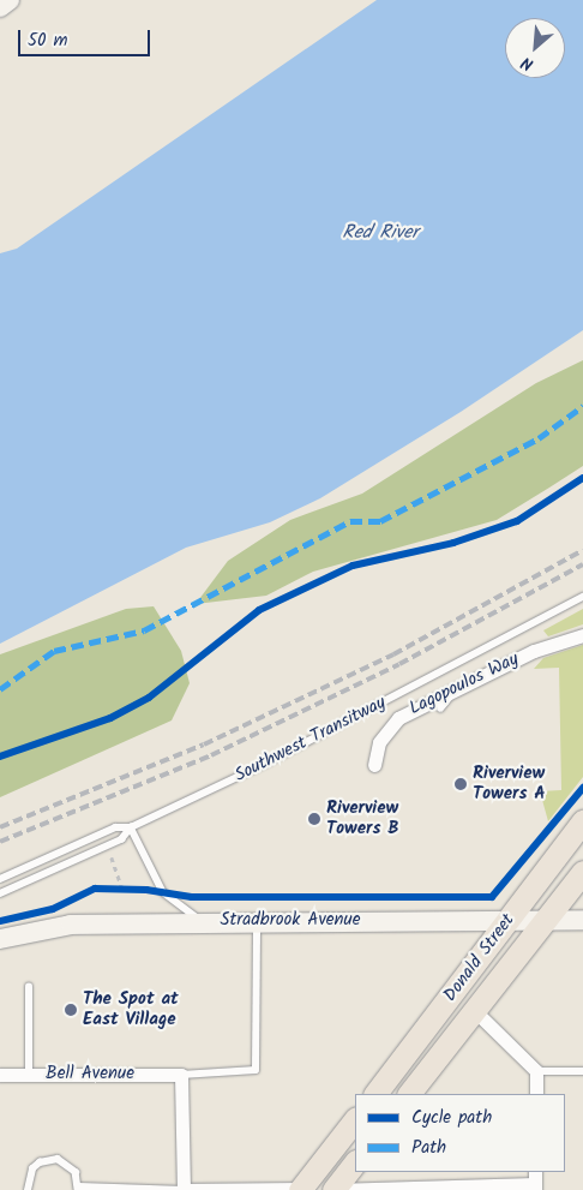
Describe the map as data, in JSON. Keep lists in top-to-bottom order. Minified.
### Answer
{"streets":{"main road":["Stradbrook Avenue","Donald Street"],"street":["Lagopoulos Way","Bell Avenue"],"lane":["Southwest Transitway"]},"crossings":[["Stradbrook Avenue","Donald Street"]],"water":["Red River"],"places":["Riverview Towers A","Riverview Towers B","The Spot at East Village"],"legend":["Cycle path","Path"],"scale_bar":"50 m","north":"bottom left"}
